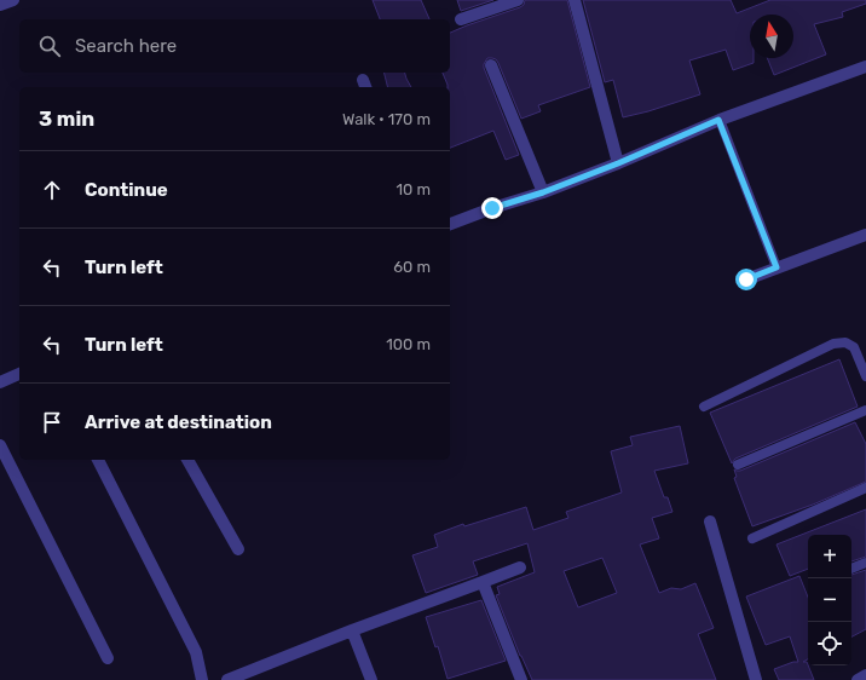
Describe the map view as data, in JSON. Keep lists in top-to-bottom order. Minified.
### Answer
{"north":"top","page":{"search":"Search here","heading":["3 min","Walk · 170 m"],"list":[["Continue","10 m"],["Turn left","60 m"],["Turn left","100 m"],"Arrive at destination"],"map_buttons":["+","−"]}}
